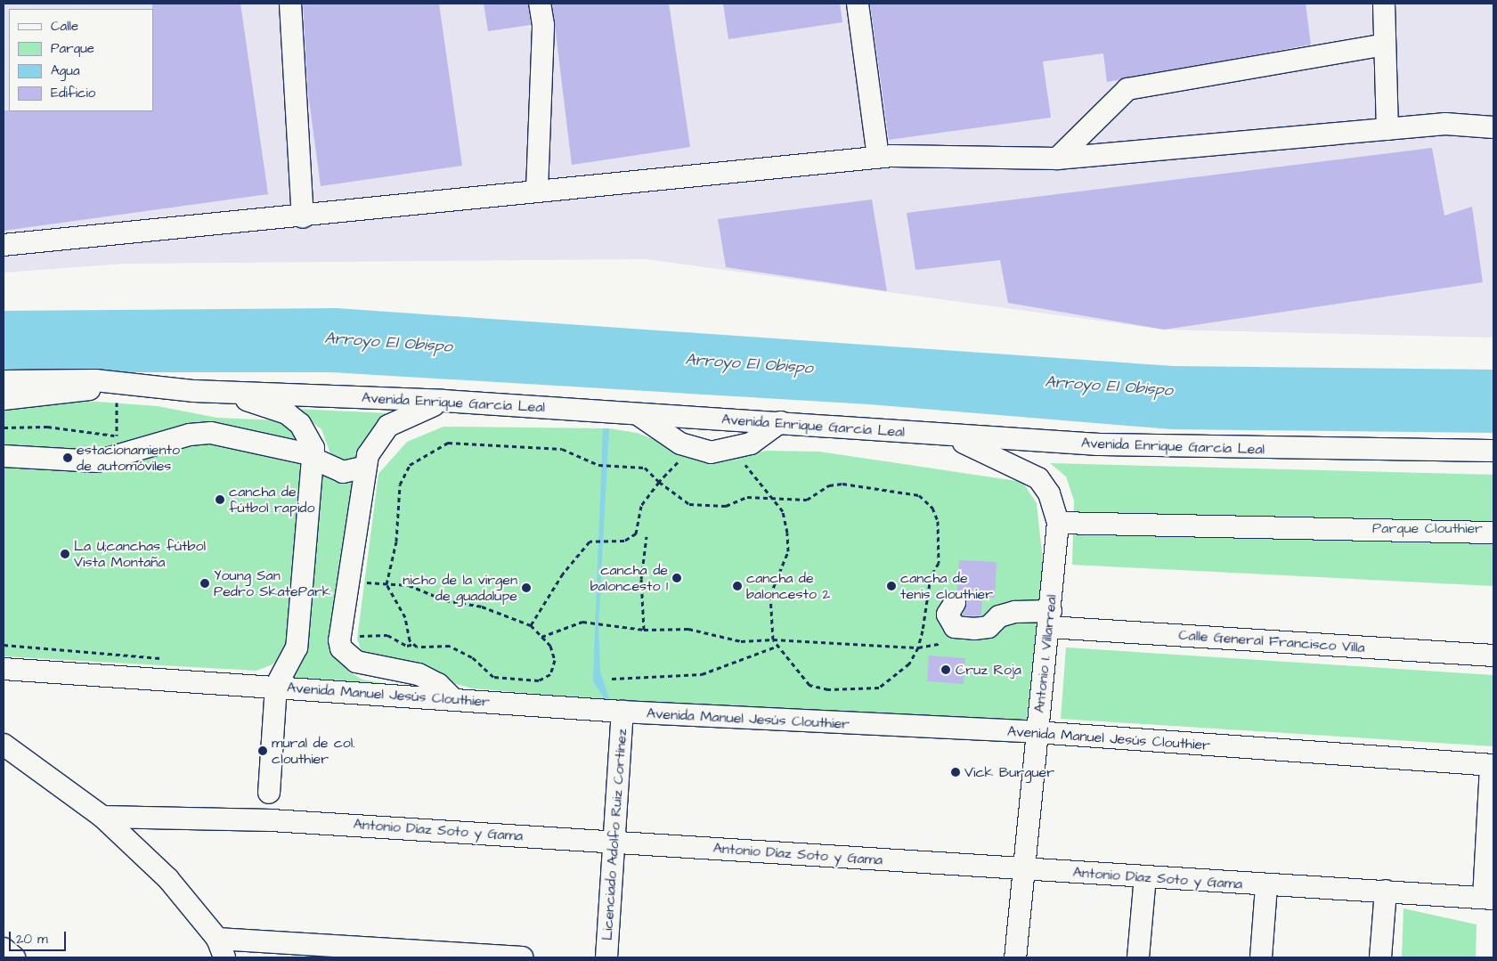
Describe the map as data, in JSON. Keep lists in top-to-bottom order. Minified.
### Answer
{"streets":{"street":["Avenida Enrique García Leal","Calle General Francisco Villa","Antonio I. Villarreal","Avenida Manuel Jesús Clouthier","Antonio Díaz Soto y Gama","Licenciado Adolfo Ruiz Cortínez"]},"crossings":[["Avenida Enrique García Leal","Antonio I. Villarreal"],["Calle General Francisco Villa","Antonio I. Villarreal"],["Antonio I. Villarreal","Avenida Manuel Jesús Clouthier"],["Antonio I. Villarreal","Antonio Díaz Soto y Gama"],["Avenida Manuel Jesús Clouthier","Licenciado Adolfo Ruiz Cortínez"],["Antonio Díaz Soto y Gama","Licenciado Adolfo Ruiz Cortínez"]],"water":["Arroyo El Obispo"],"parks":["Parque Clouthier"],"places":["estacionamiento de automóviles","cancha de fútbol rapido","La U;canchas fútbol Vista Montaña","cancha de baloncesto 1","Young San Pedro SkatePark","cancha de baloncesto 2","cancha de tenis clouthier","nicho de la virgen de guadalupe","Cruz Roja","mural de col. clouthier","Vick Burguer"],"legend":["Calle","Parque","Agua","Edificio"],"scale_bar":"20 m"}
